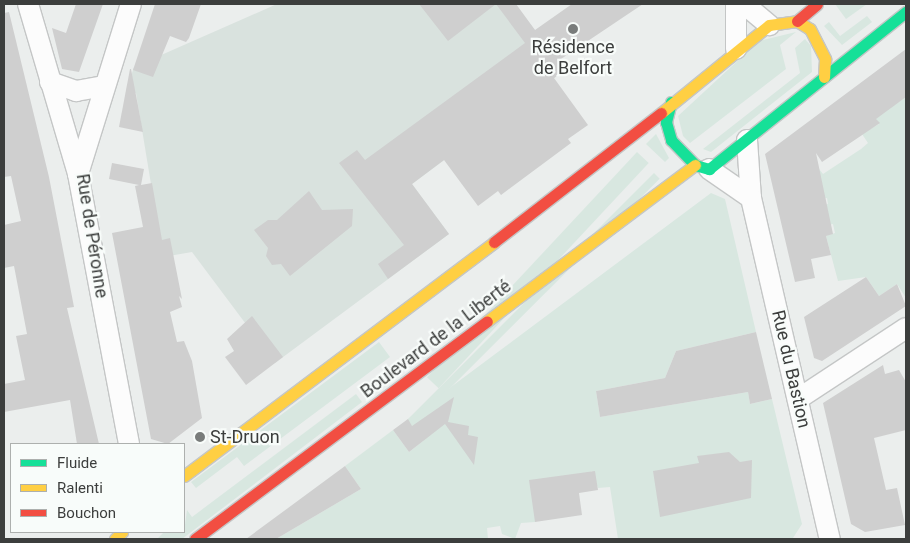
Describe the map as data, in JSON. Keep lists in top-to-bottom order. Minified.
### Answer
{"streets":{"main road":["Boulevard de la Liberté"],"street":["Rue de Péronne","Rue du Bastion"]},"crossings":[["Boulevard de la Liberté","Rue du Bastion"]],"places":["Résidence de Belfort","St-Druon"],"legend":["Fluide","Ralenti","Bouchon"]}
